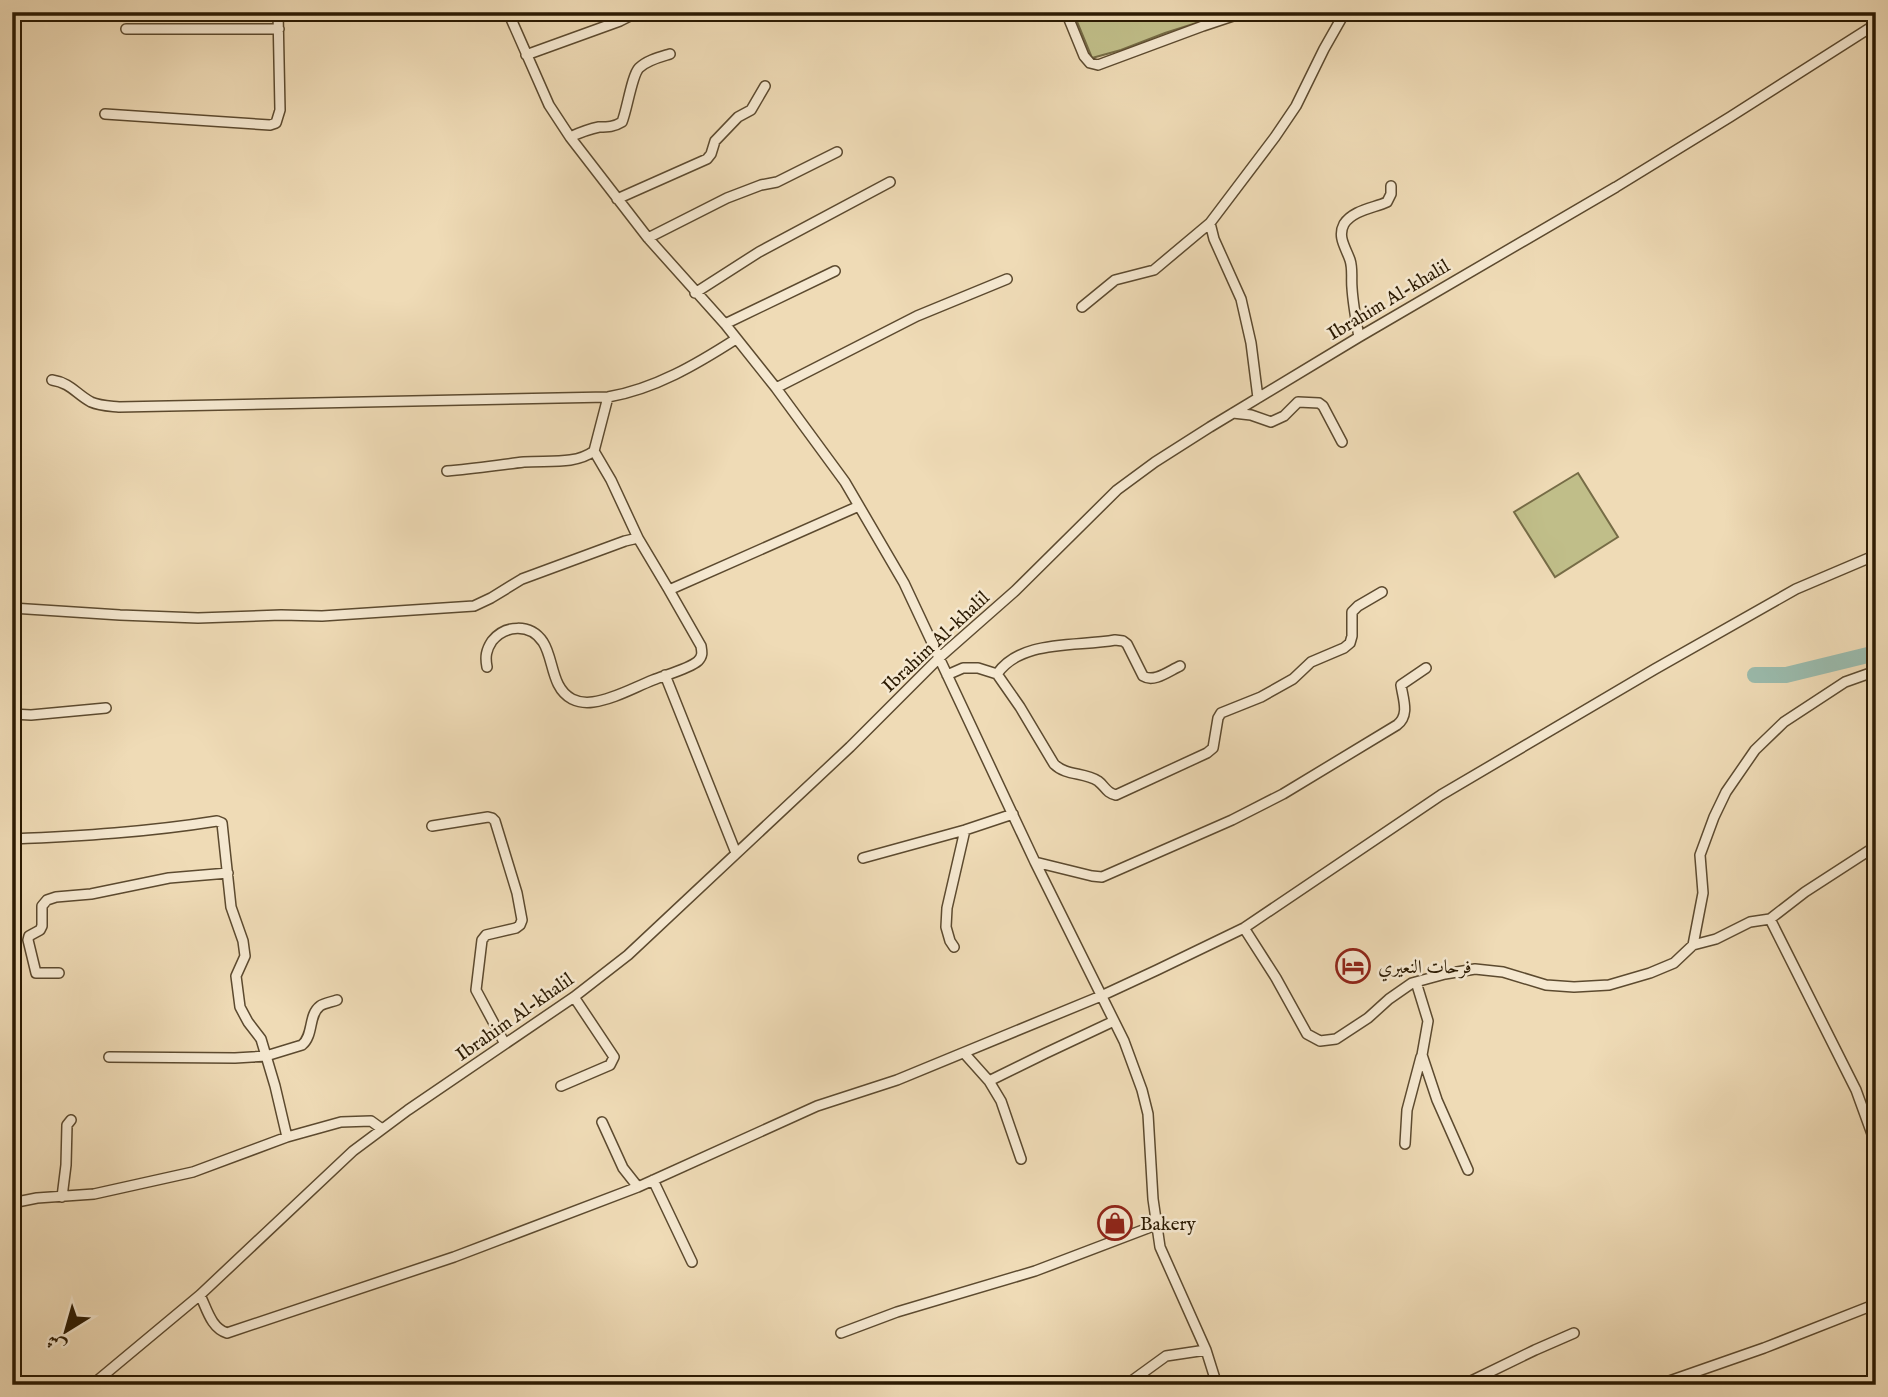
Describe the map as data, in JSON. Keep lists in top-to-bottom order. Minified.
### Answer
{"streets":{"street":["Ibrahim Al-khalil"]},"places":{"hotel":["فرحات النعيري"],"shop":["Bakery"]},"north":"bottom left"}
